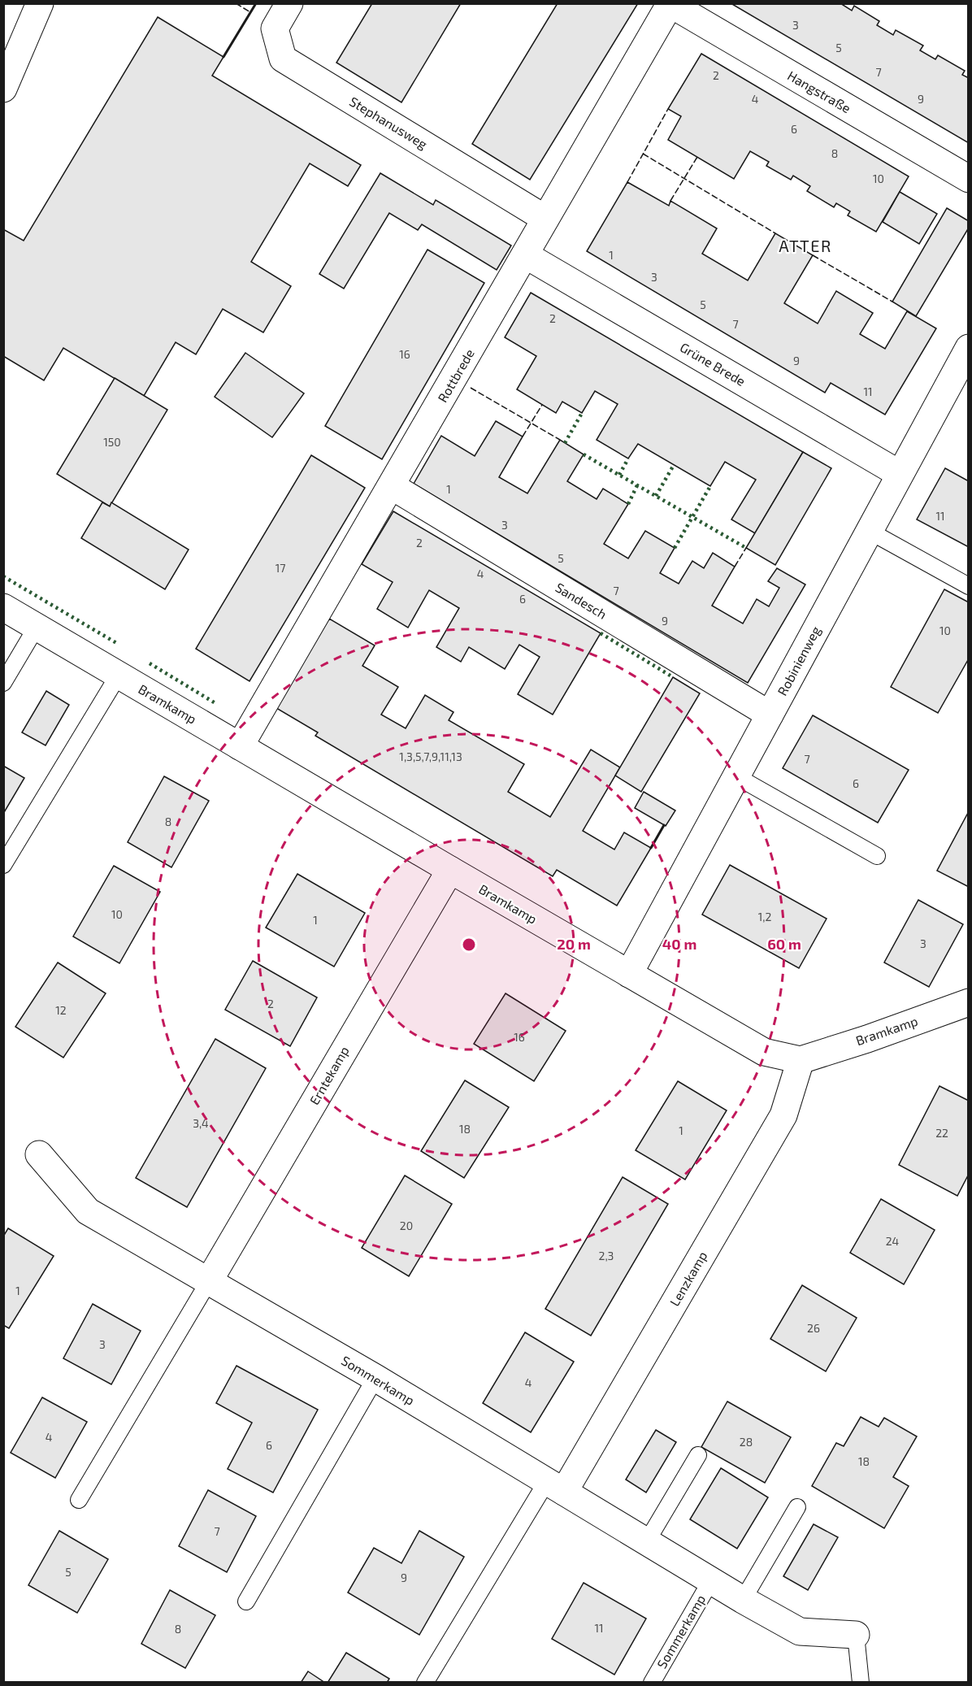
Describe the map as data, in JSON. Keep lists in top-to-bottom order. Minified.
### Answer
{"streets":{"street":["Hangstraße","Stephanusweg","Grüne Brede","Rottbrede","Sandesch","Robinienweg","Bramkamp","Erntekamp","Lenzkamp","Sommerkamp"]},"crossings":[["Hangstraße","Rottbrede"],["Stephanusweg","Rottbrede"],["Grüne Brede","Rottbrede"],["Grüne Brede","Robinienweg"],["Rottbrede","Sandesch"],["Rottbrede","Bramkamp"],["Sandesch","Robinienweg"],["Robinienweg","Bramkamp"],["Bramkamp","Erntekamp"],["Bramkamp","Lenzkamp"],["Erntekamp","Sommerkamp"],["Lenzkamp","Sommerkamp"]],"districts":["ATTER"],"house_numbers":["3","5","7","2","4","9","6","8","10","1","3","5","2","7","16","9","11","150","1","11","3","2","5","17","4","7","6","9","10","1,3,5,7,9,11,13","7","6","8","10","1,2","1","3","2","12","16","3,4","18","1","22","20","24","2,3","1","26","3","4","4","28","6","18","7","5","9","11","8"],"rings":["20 m","40 m","60 m"]}
